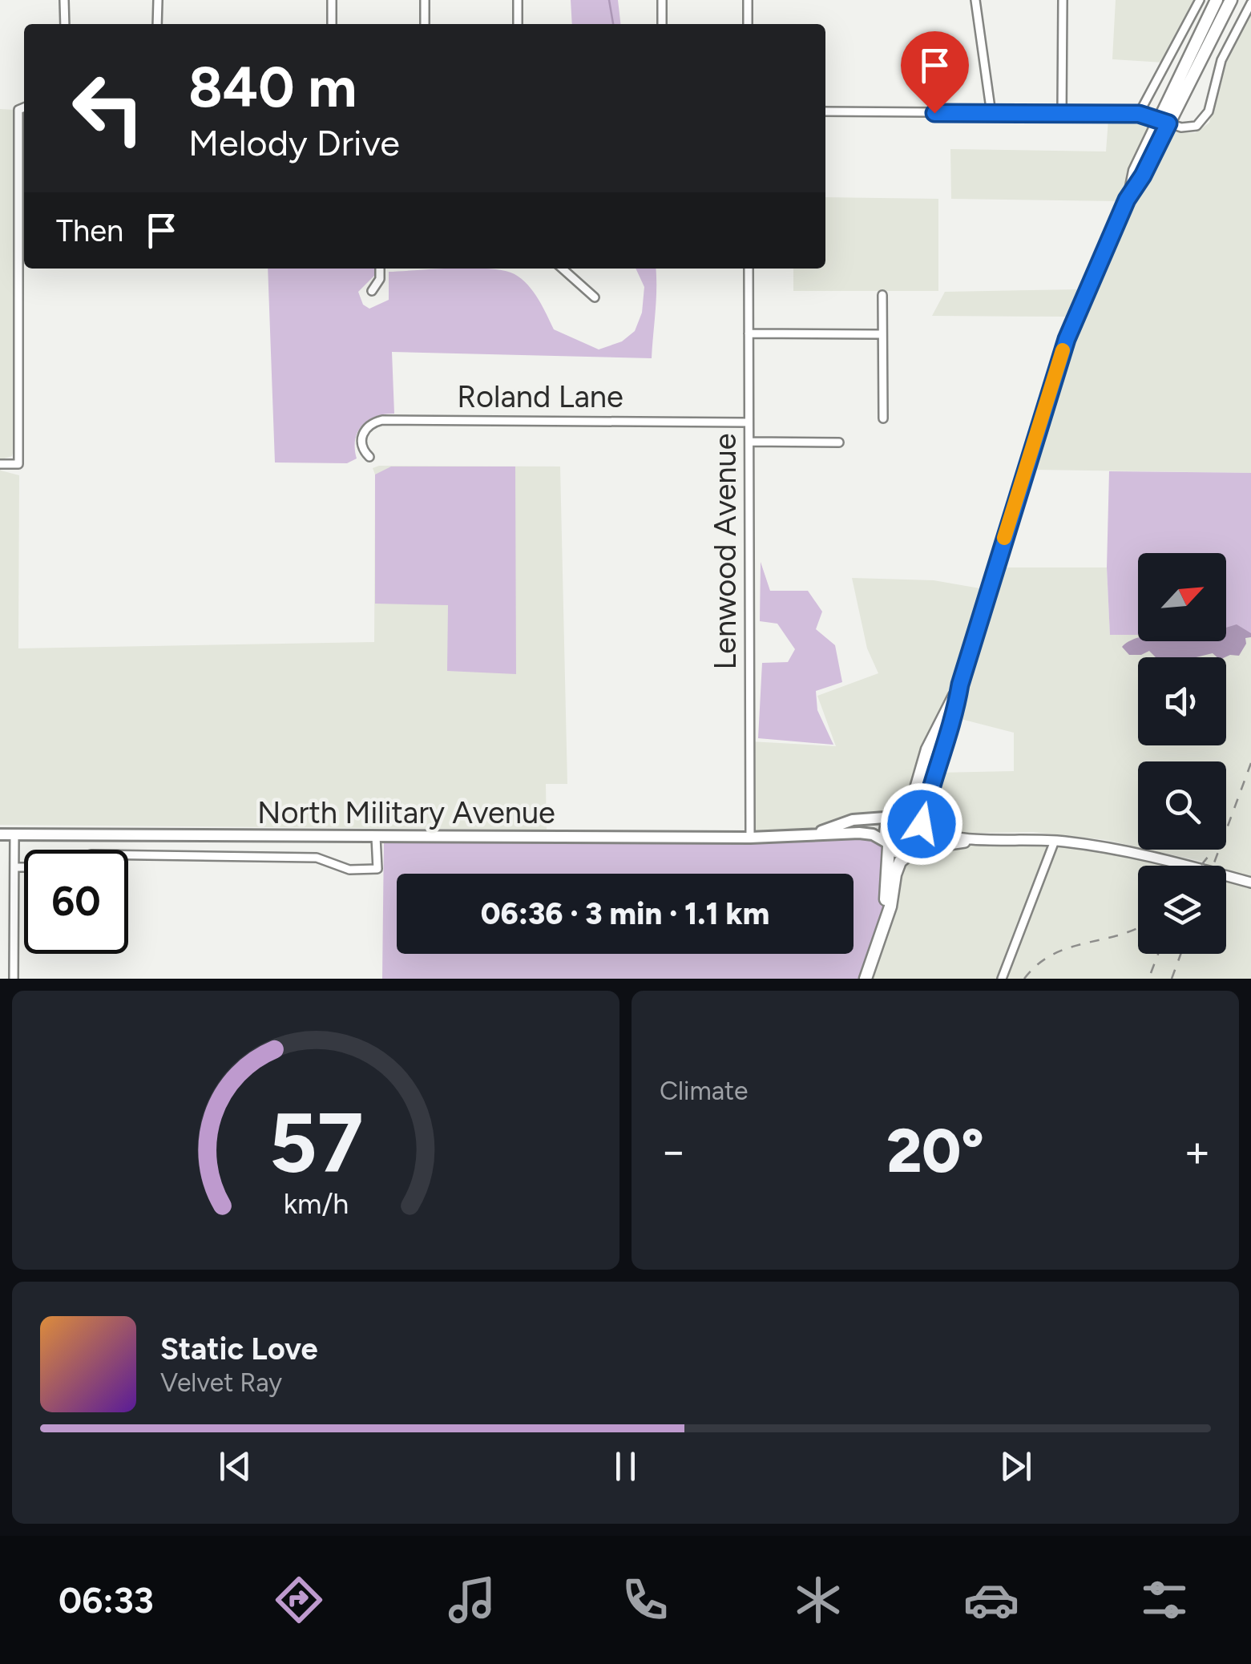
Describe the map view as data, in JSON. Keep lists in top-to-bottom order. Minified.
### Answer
{"streets":{"main road":["North Military Avenue"],"street":["Roland Lane","Lenwood Avenue"]},"crossings":[["Roland Lane","Lenwood Avenue"],["Lenwood Avenue","North Military Avenue"]],"north":"top right","page":{"turn":["840 m","Melody Drive"],"then":"Then","limit":"60","trip":"06:36 · 3 min · 1.1 km","tile":"Climate","heat":["−","20°","+"],"song":["Static Love","Velvet Ray"],"tabs":"06:33","gauge":["57","km/h"]}}
